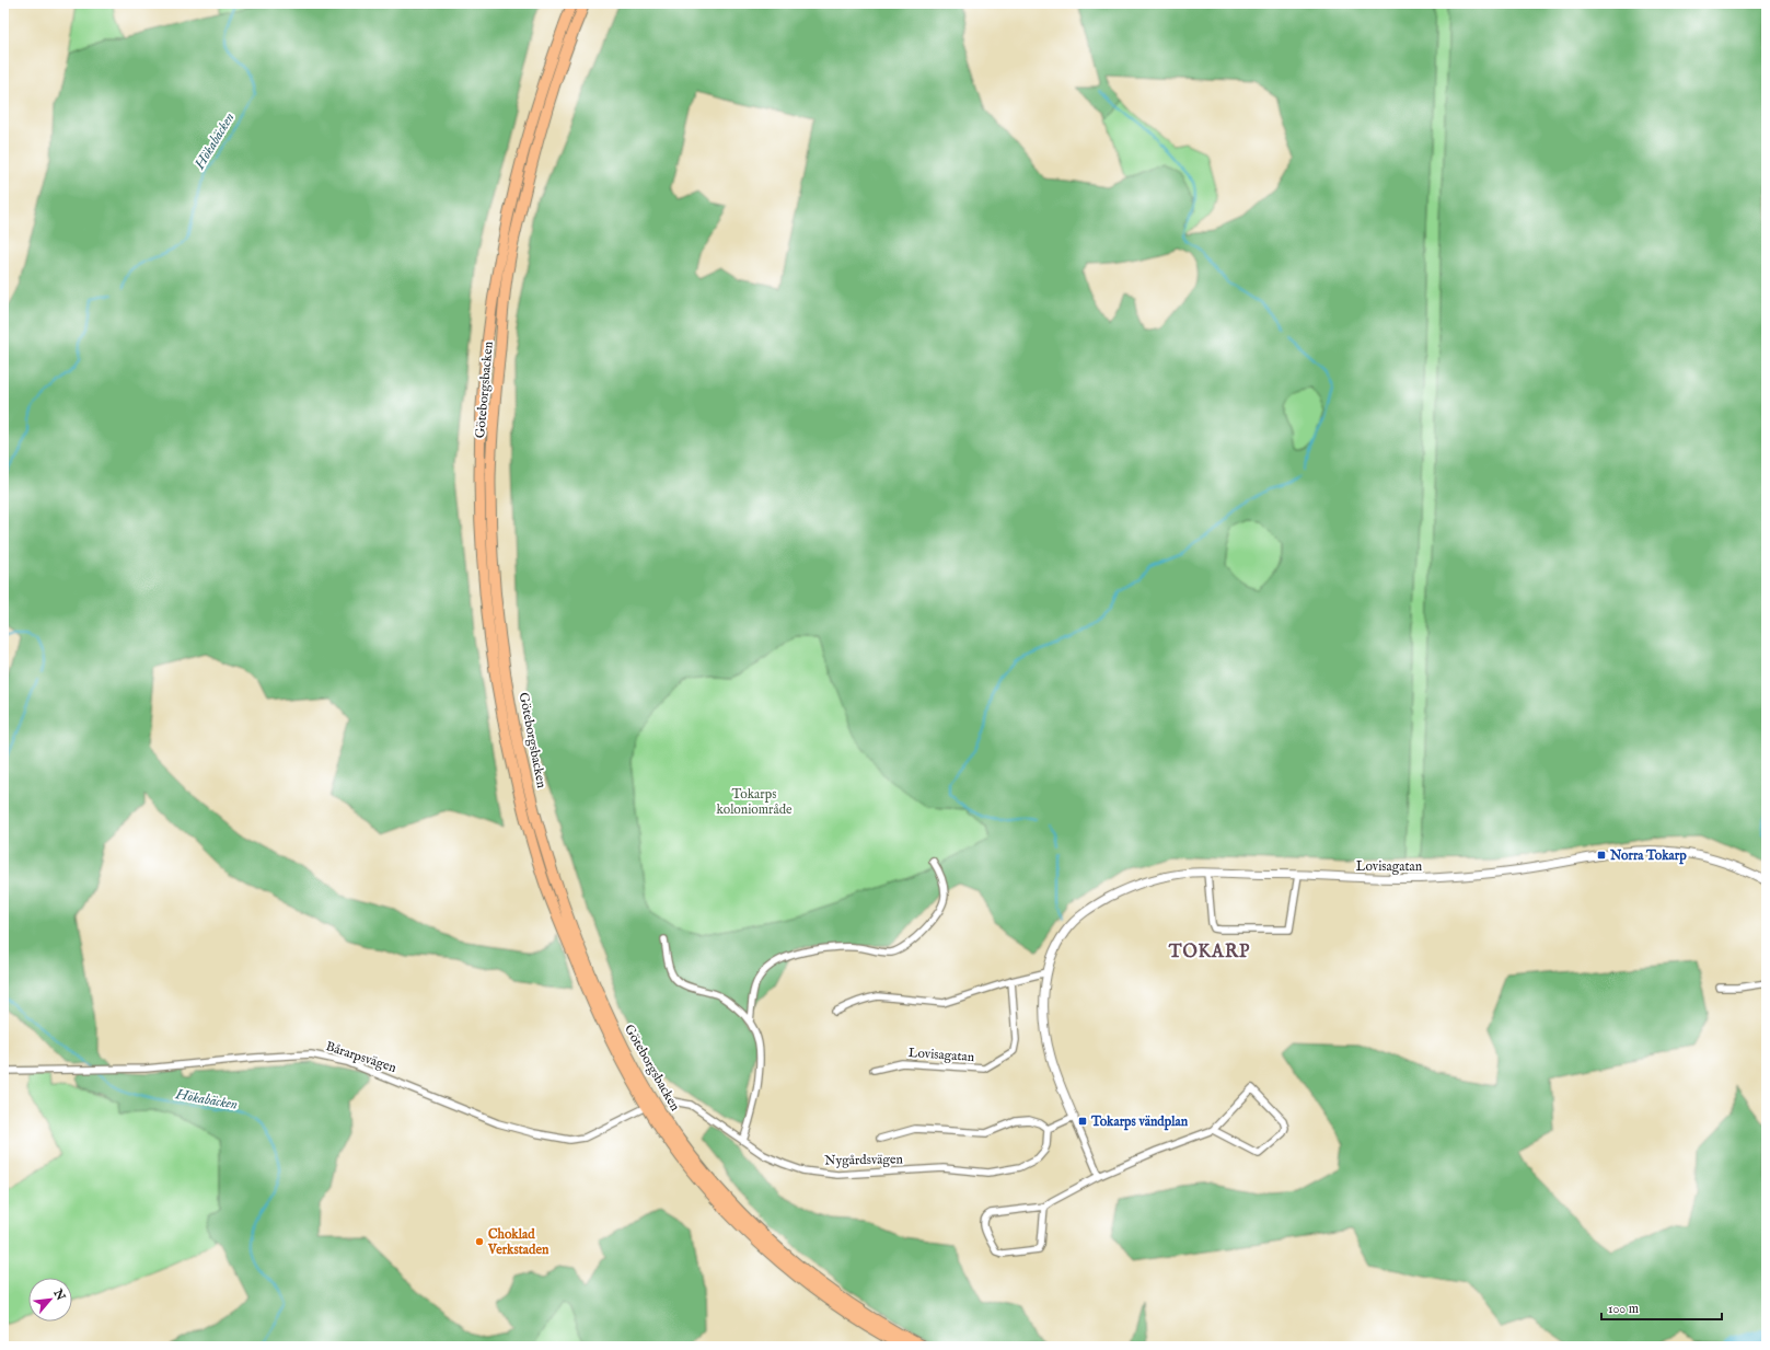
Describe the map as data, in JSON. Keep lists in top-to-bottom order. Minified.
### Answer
{"streets":{"highway":["Göteborgsbacken"],"street":["Lovisagatan","Bårarpsvägen","Nygårdsvägen"]},"districts":["TOKARP"],"water":["Hökabäcken"],"parks":["Tokarps koloniområde"],"places":{"transit":["Norra Tokarp","Tokarps vändplan"],"other":["Choklad Verkstaden"]},"scale_bar":"100 m","north":"top right"}
